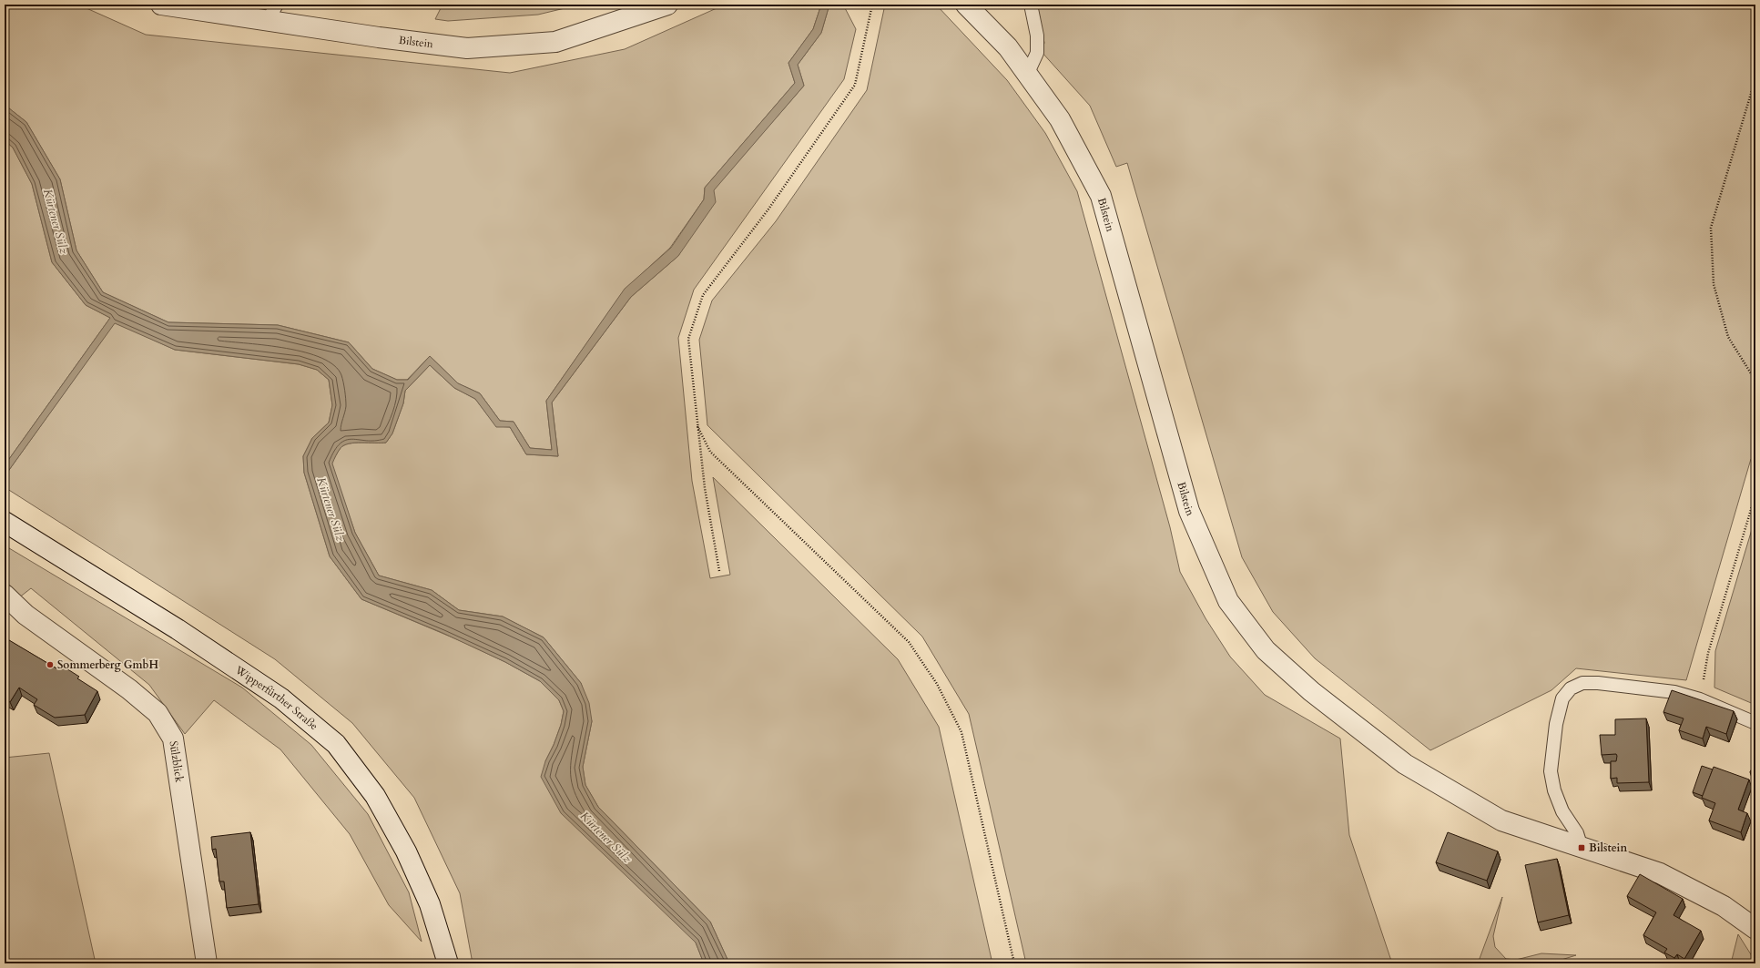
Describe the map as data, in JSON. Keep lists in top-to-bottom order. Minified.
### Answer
{"streets":{"street":["Bilstein","Wipperfürther Straße","Sülzblick"]},"water":["Kürtener Sülz"],"places":{"other":["Sommerberg GmbH"],"transit":["Bilstein"]}}
